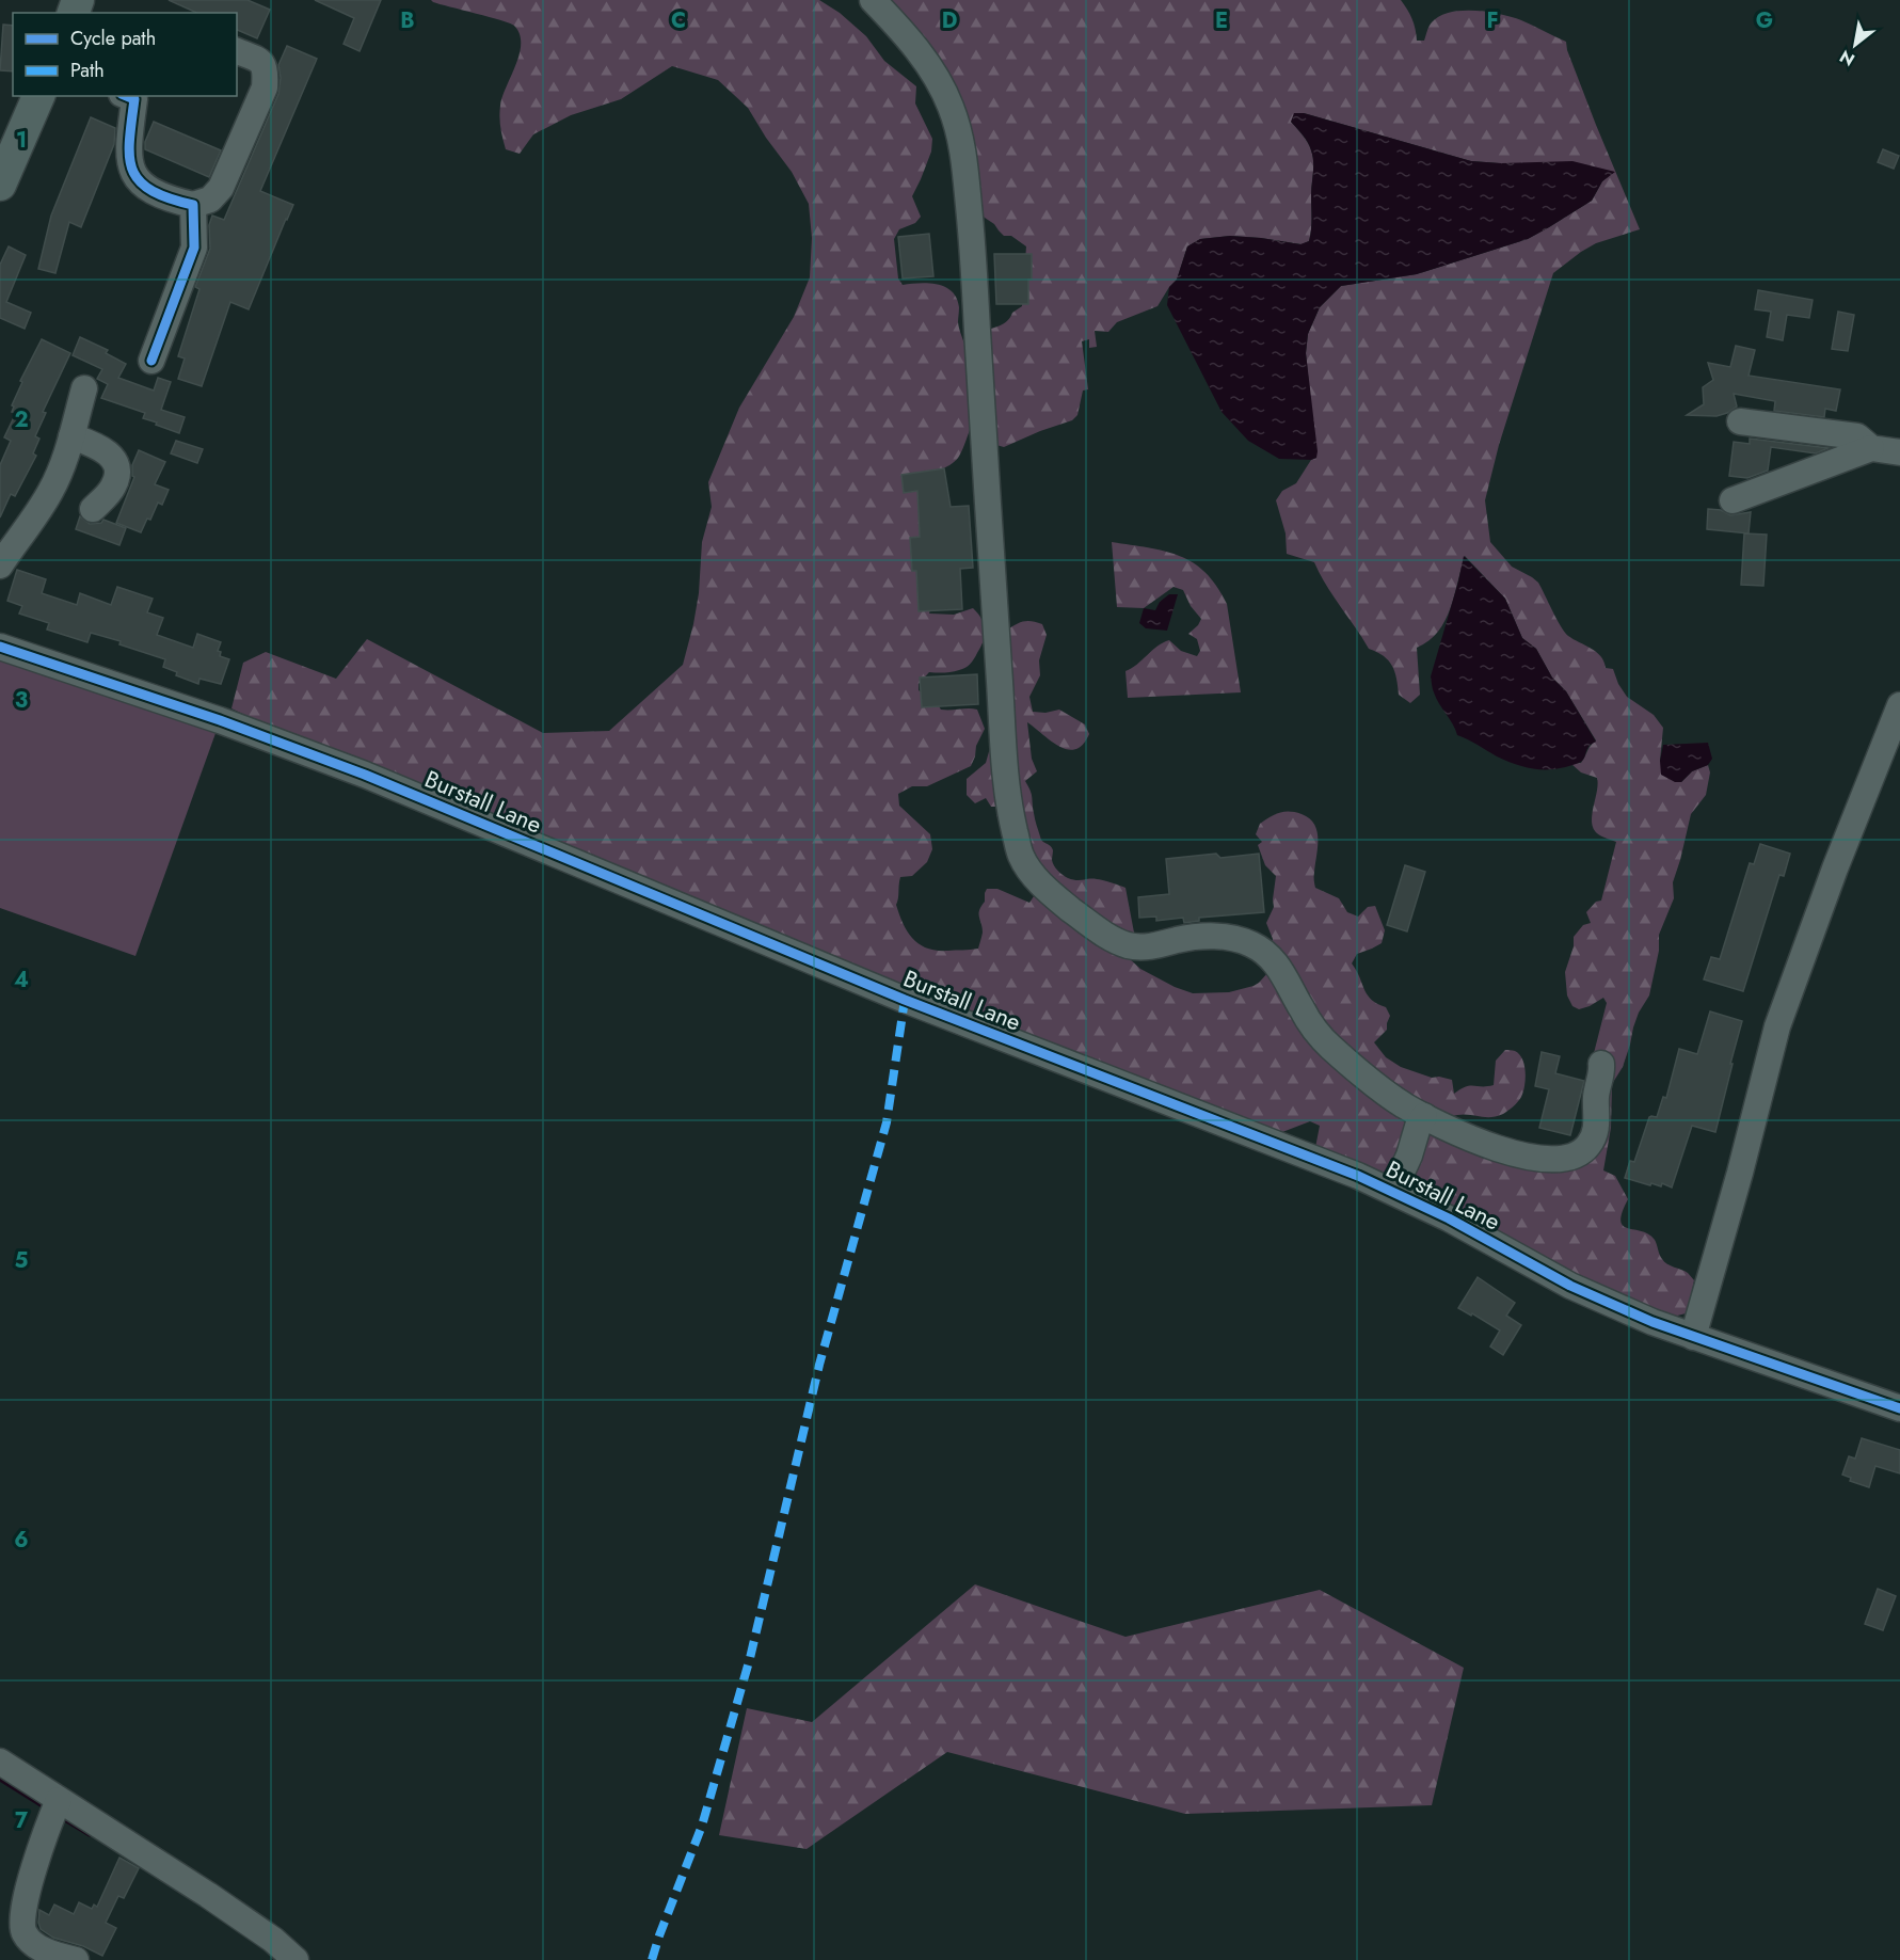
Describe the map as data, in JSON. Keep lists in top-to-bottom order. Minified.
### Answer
{"streets":{"street":["Burstall Lane"]},"legend":["Cycle path","Path"],"north":"bottom left","grid":{"columns":["B","C","D","E","F","G"],"rows":["1","2","3","4","5","6","7"]}}
